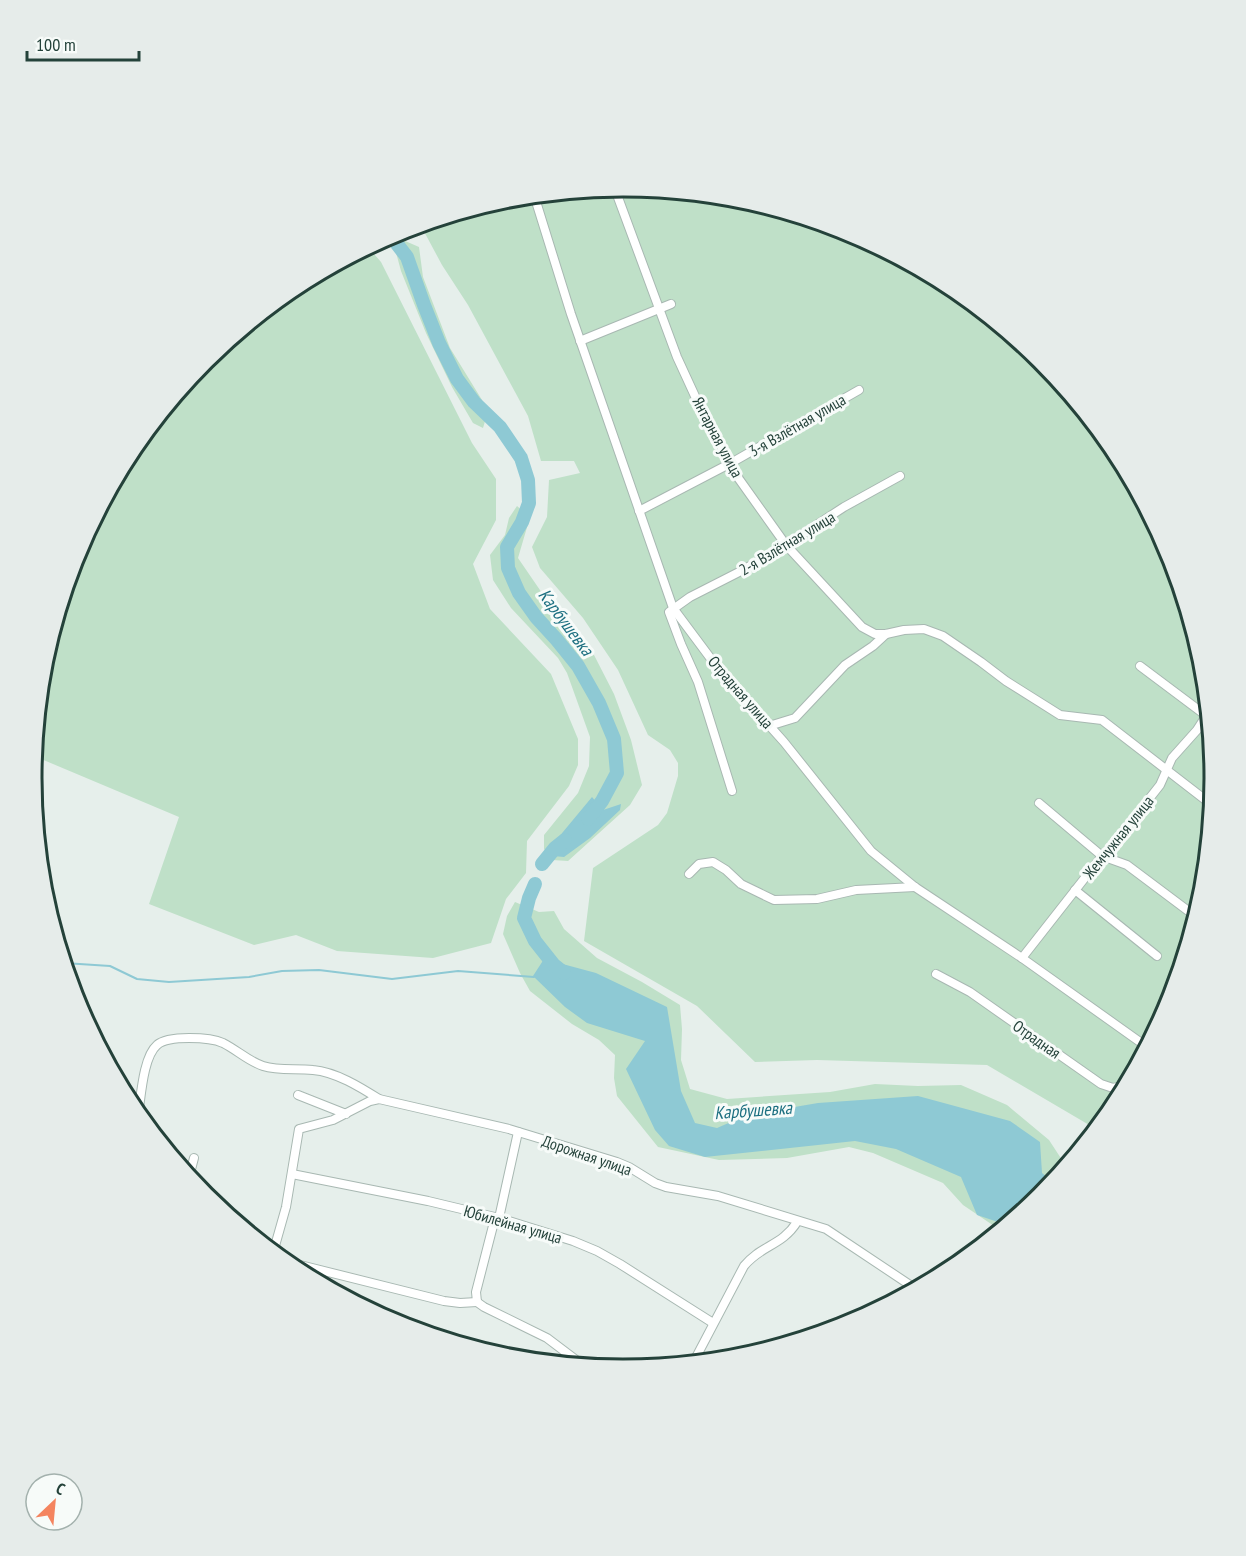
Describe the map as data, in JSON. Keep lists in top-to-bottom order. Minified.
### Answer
{"streets":{"street":["3-я Взлётная улица","Янтарная улица","2-я Взлётная улица","Отрадная улица","Жемчужная улица","Отрадная","Дорожная улица","Юбилейная улица"]},"crossings":[["3-я Взлётная улица","Янтарная улица"],["3-я Взлётная улица","Отрадная улица"],["Янтарная улица","2-я Взлётная улица"],["2-я Взлётная улица","Отрадная улица"],["Отрадная улица","Жемчужная улица"]],"water":["Карбушевка"],"scale_bar":"100 m","north":"top right"}
